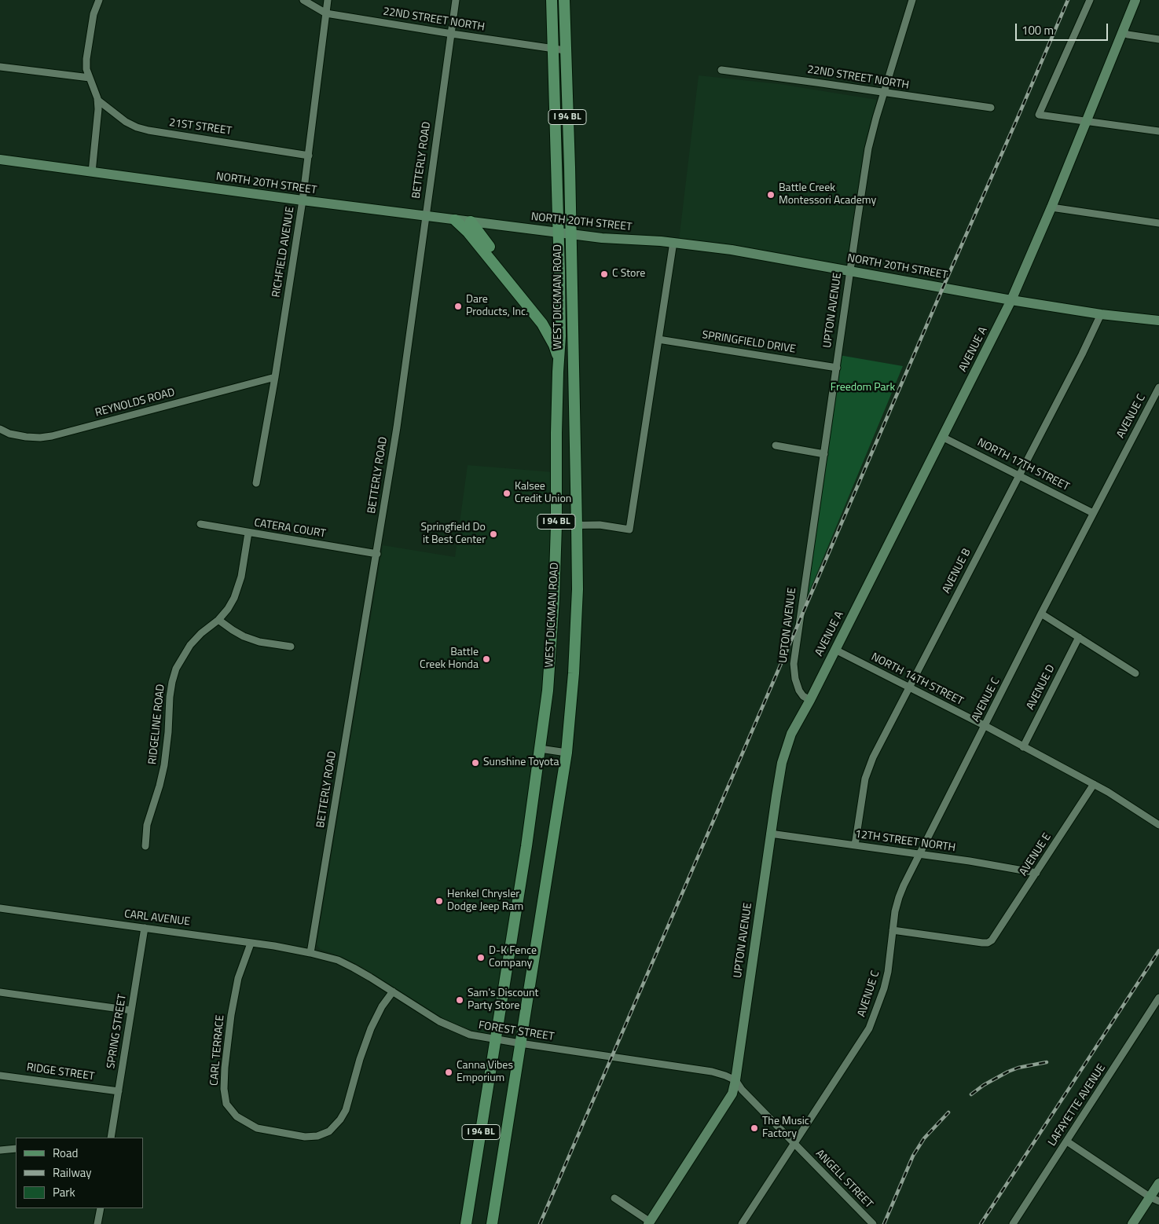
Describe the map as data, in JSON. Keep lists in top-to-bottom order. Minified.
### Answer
{"streets":{"main road":["I 94 BL","WEST DICKMAN ROAD"],"street":["22ND STREET NORTH","21ST STREET","BETTERLY ROAD","NORTH 20TH STREET","RICHFIELD AVENUE","UPTON AVENUE","SPRINGFIELD DRIVE","AVENUE A","REYNOLDS ROAD","AVENUE C","NORTH 17TH STREET","CATERA COURT","AVENUE B","NORTH 14TH STREET","AVENUE D","RIDGELINE ROAD","12TH STREET NORTH","AVENUE E","CARL AVENUE","SPRING STREET","FOREST STREET","CARL TERRACE","RIDGE STREET","LAFAYETTE AVENUE","ANGELL STREET"]},"crossings":[["22ND STREET NORTH","BETTERLY ROAD"],["22ND STREET NORTH","RICHFIELD AVENUE"],["22ND STREET NORTH","WEST DICKMAN ROAD"],["22ND STREET NORTH","UPTON AVENUE"],["21ST STREET","RICHFIELD AVENUE"],["BETTERLY ROAD","NORTH 20TH STREET"],["BETTERLY ROAD","CATERA COURT"],["BETTERLY ROAD","CARL AVENUE"],["BETTERLY ROAD","FOREST STREET"],["NORTH 20TH STREET","RICHFIELD AVENUE"],["NORTH 20TH STREET","WEST DICKMAN ROAD"],["NORTH 20TH STREET","UPTON AVENUE"],["NORTH 20TH STREET","AVENUE A"],["NORTH 20TH STREET","AVENUE B"],["RICHFIELD AVENUE","REYNOLDS ROAD"],["WEST DICKMAN ROAD","FOREST STREET"],["UPTON AVENUE","SPRINGFIELD DRIVE"],["UPTON AVENUE","AVENUE A"],["UPTON AVENUE","12TH STREET NORTH"],["UPTON AVENUE","FOREST STREET"],["UPTON AVENUE","ANGELL STREET"],["AVENUE A","NORTH 17TH STREET"],["AVENUE A","NORTH 14TH STREET"],["AVENUE C","NORTH 17TH STREET"],["AVENUE C","NORTH 14TH STREET"],["AVENUE C","12TH STREET NORTH"],["AVENUE C","AVENUE E"],["AVENUE C","ANGELL STREET"],["NORTH 17TH STREET","AVENUE B"],["CATERA COURT","RIDGELINE ROAD"],["AVENUE B","NORTH 14TH STREET"],["AVENUE B","12TH STREET NORTH"],["NORTH 14TH STREET","AVENUE D"],["NORTH 14TH STREET","AVENUE E"],["12TH STREET NORTH","AVENUE E"],["CARL AVENUE","SPRING STREET"],["CARL AVENUE","FOREST STREET"],["CARL AVENUE","CARL TERRACE"],["SPRING STREET","RIDGE STREET"],["FOREST STREET","CARL TERRACE"],["FOREST STREET","ANGELL STREET"]],"parks":["Freedom Park"],"places":["Battle Creek Montessori Academy","C Store","Dare Products, Inc.","Kalsee Credit Union","Springfield Do it Best Center","Battle Creek Honda","Sunshine Toyota","Henkel Chrysler Dodge Jeep Ram","D-K Fence Company","Sam's Discount Party Store","Canna Vibes Emporium","The Music Factory"],"legend":["Road","Railway","Park"],"scale_bar":"100 m"}
